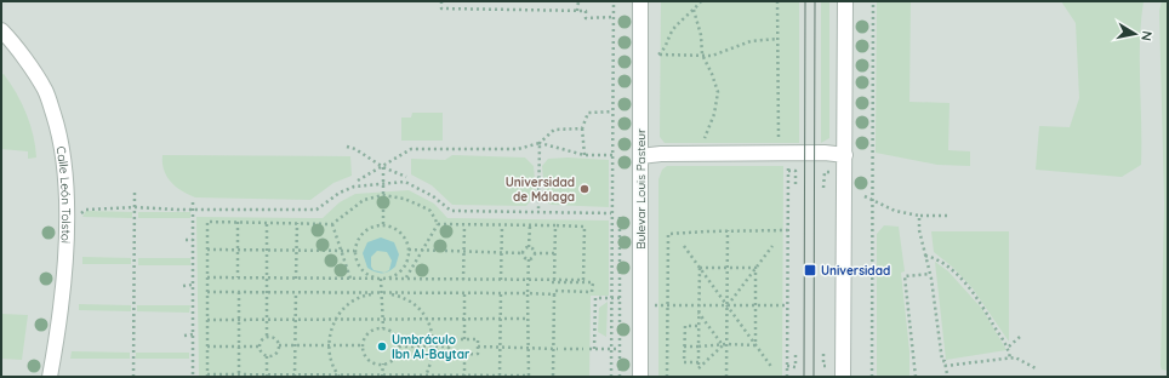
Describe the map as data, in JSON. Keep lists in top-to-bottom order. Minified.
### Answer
{"streets":{"street":["Bulevar Louis Pasteur","Calle León Tolstoi"]},"places":{"other":["Universidad de Málaga","Umbráculo Ibn Al-Baytar"],"transit":["Universidad"]},"north":"right"}
